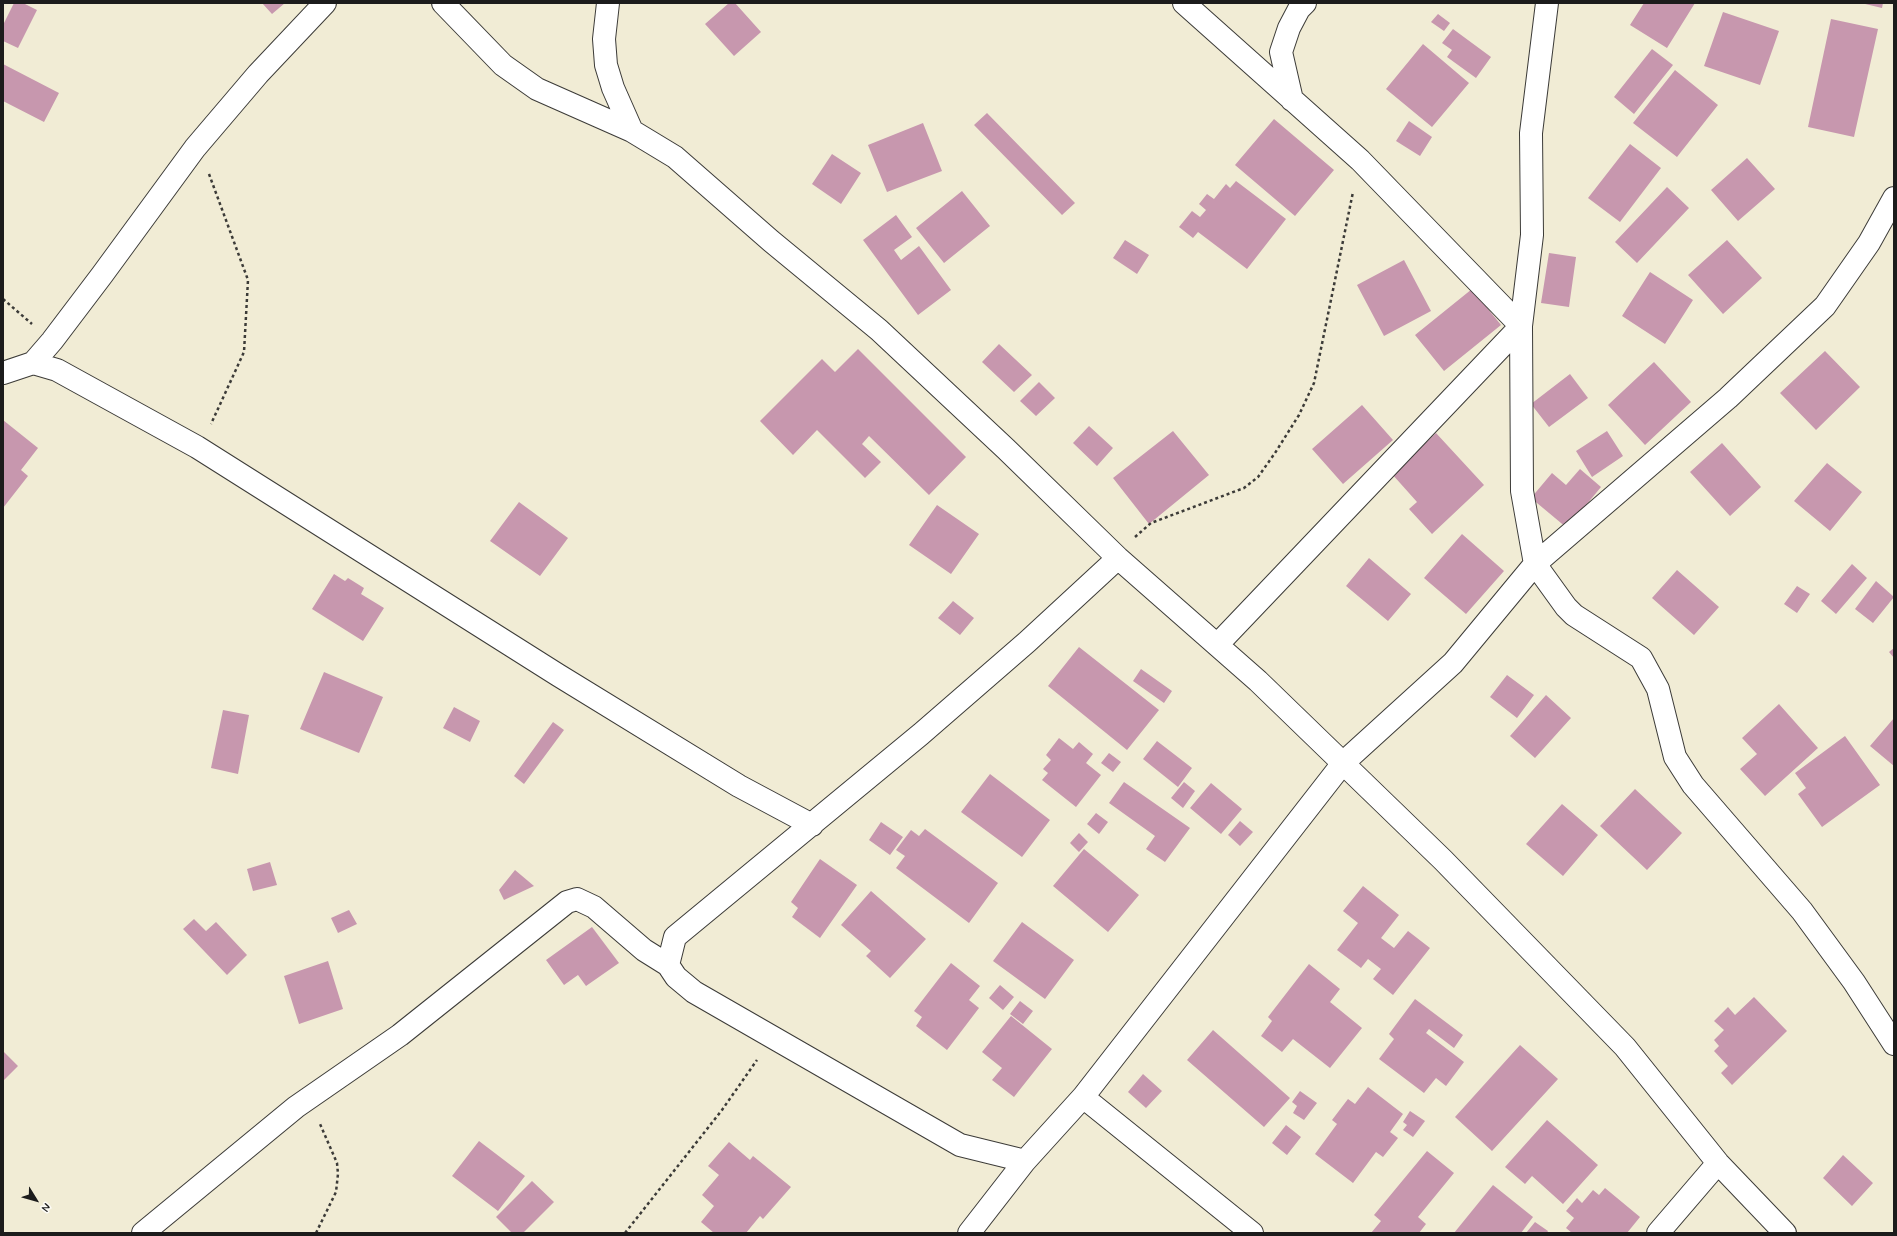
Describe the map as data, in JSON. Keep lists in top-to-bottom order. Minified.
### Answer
{"north":"bottom right"}
